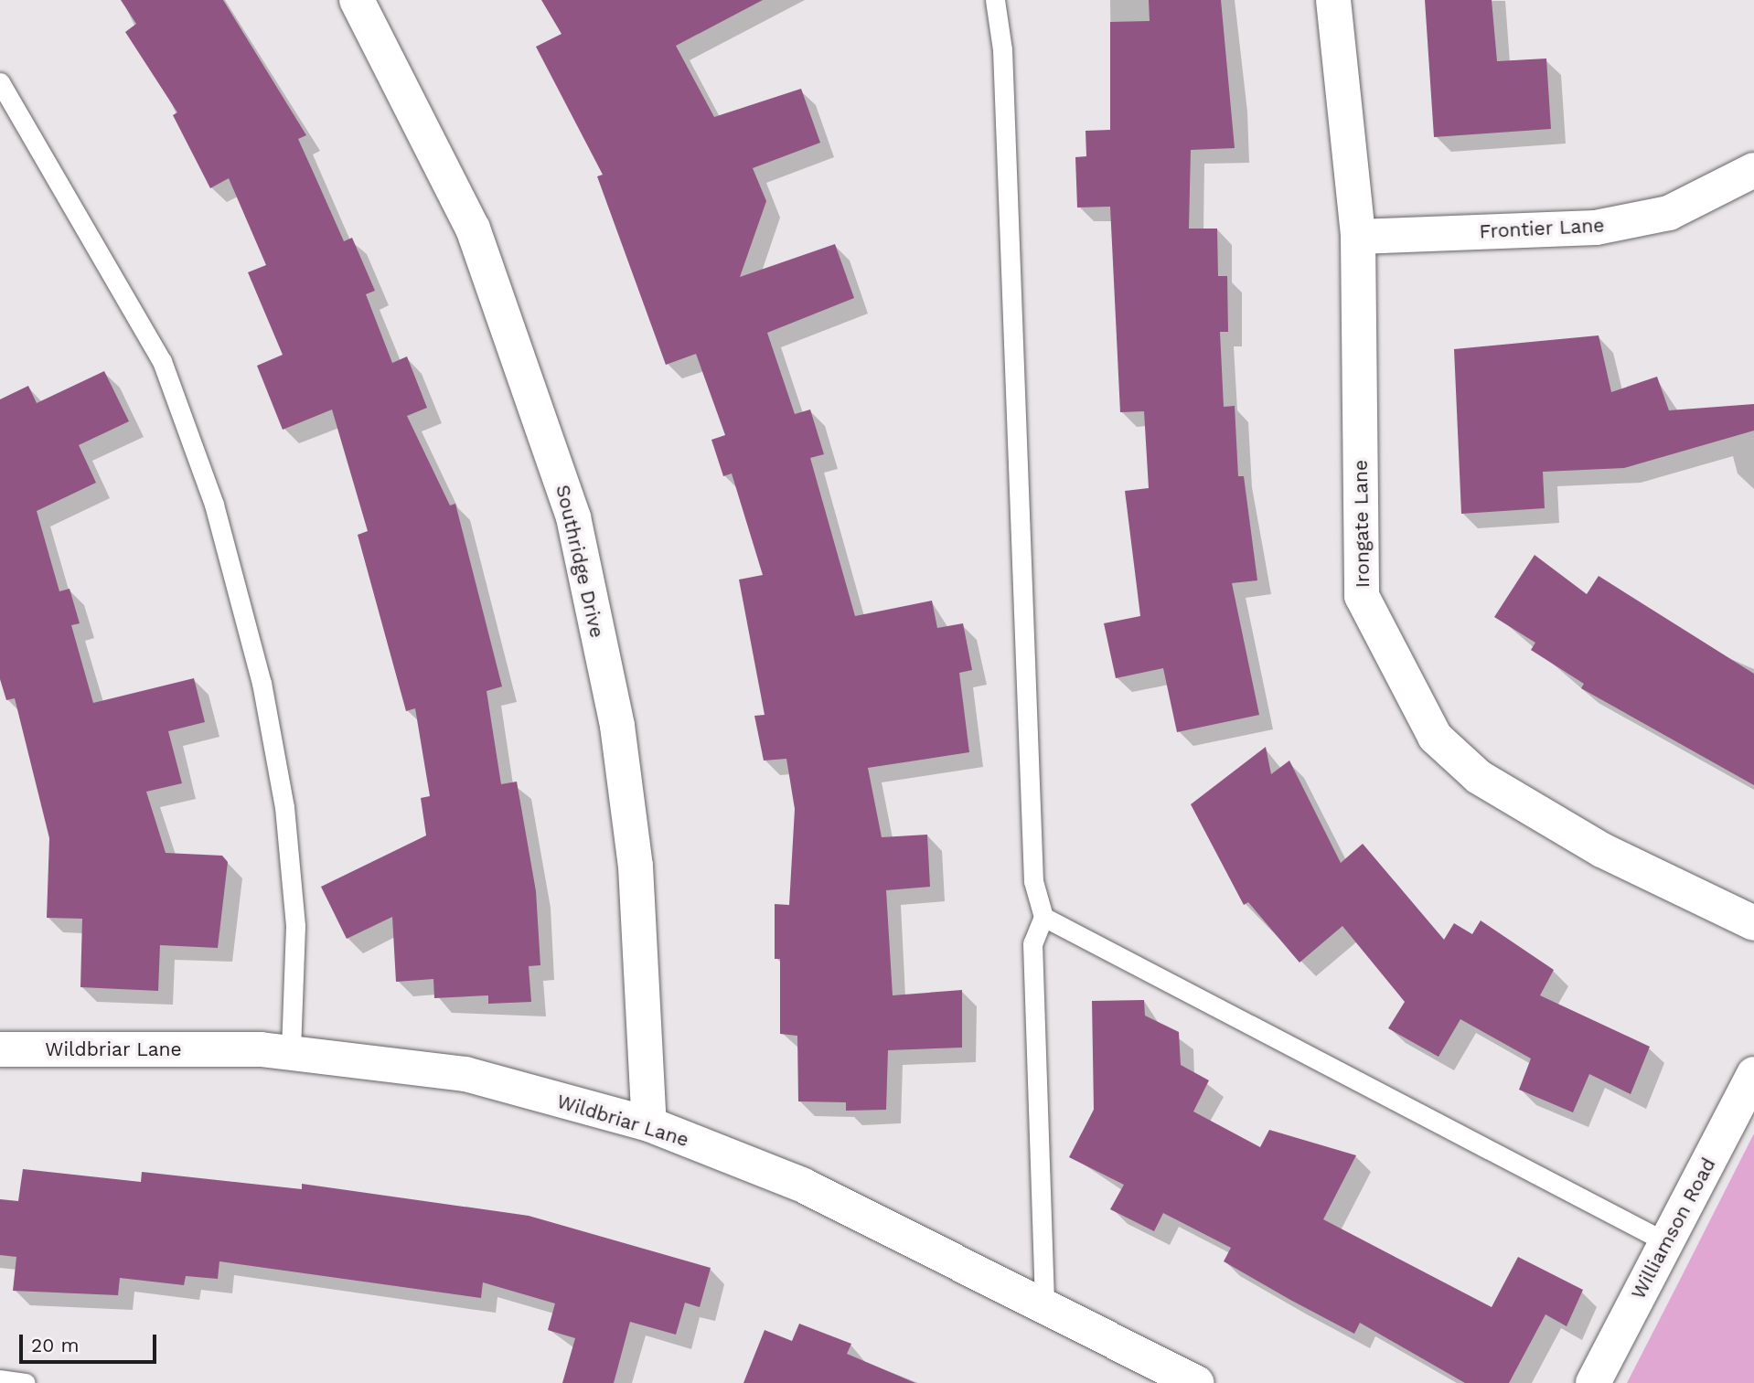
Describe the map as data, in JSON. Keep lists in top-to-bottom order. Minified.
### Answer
{"streets":{"street":["Frontier Lane","Irongate Lane","Southridge Drive","Wildbriar Lane","Williamson Road"]},"crossings":[["Frontier Lane","Irongate Lane"],["Southridge Drive","Wildbriar Lane"]],"scale_bar":"20 m"}
